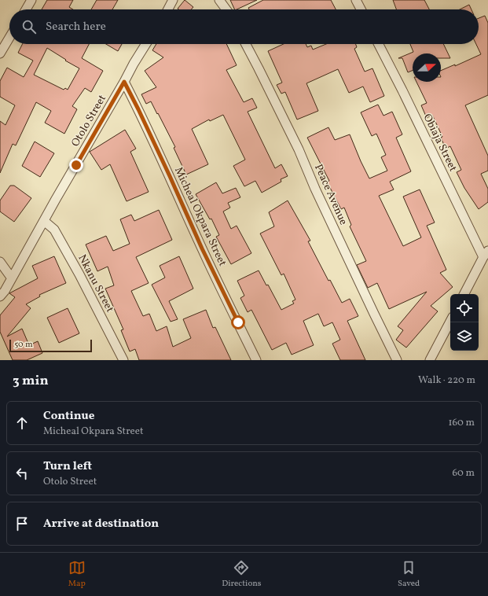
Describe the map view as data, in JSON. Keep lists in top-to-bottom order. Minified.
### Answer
{"streets":{"street":["Otolo Street","Obiaja Street","Peace Avenue","Micheal Okpara Street","Nkanu Street"]},"crossings":[["Otolo Street","Micheal Okpara Street"],["Otolo Street","Nkanu Street"]],"scale_bar":"50 m","north":"right","page":{"search":"Search here","scale":"50 m","heading":["3 min","Walk · 220 m"],"list":[["Continue","Micheal Okpara Street","160 m"],["Turn left","Otolo Street","60 m"],"Arrive at destination"],"nav":["Map","Directions","Saved"]}}
